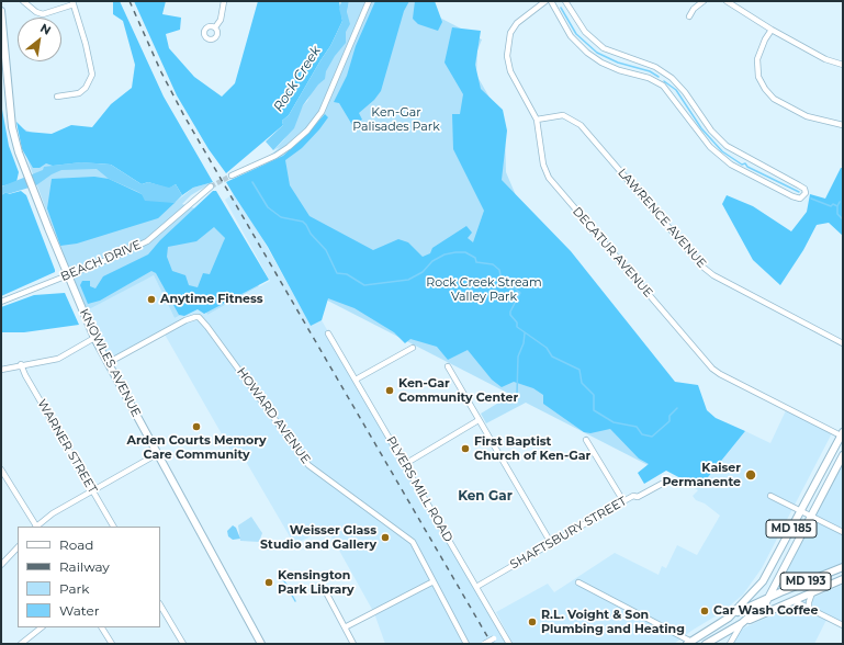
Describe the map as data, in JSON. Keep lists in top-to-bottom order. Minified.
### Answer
{"streets":{"main road":["KNOWLES AVENUE","MD 185","MD 193"],"street":["LAWRENCE AVENUE","DECATUR AVENUE","BEACH DRIVE","HOWARD AVENUE","WARNER STREET","PLYERS MILL ROAD","SHAFTSBURY STREET"]},"crossings":[["LAWRENCE AVENUE","DECATUR AVENUE"],["DECATUR AVENUE","MD 185"],["BEACH DRIVE","KNOWLES AVENUE"],["KNOWLES AVENUE","HOWARD AVENUE"],["PLYERS MILL ROAD","SHAFTSBURY STREET"],["MD 185","MD 193"]],"districts":["Ken Gar"],"water":["Rock Creek"],"parks":["Ken-Gar Palisades Park","Rock Creek Stream Valley Park"],"places":["Anytime Fitness","Ken-Gar Community Center","Arden Courts Memory Care Community","First Baptist Church of Ken-Gar","Kaiser Permanente","Weisser Glass Studio and Gallery","Kensington Park Library","Car Wash Coffee","R.L. Voight & Son Plumbing and Heating"],"legend":["Road","Railway","Park","Water"],"north":"top right"}
